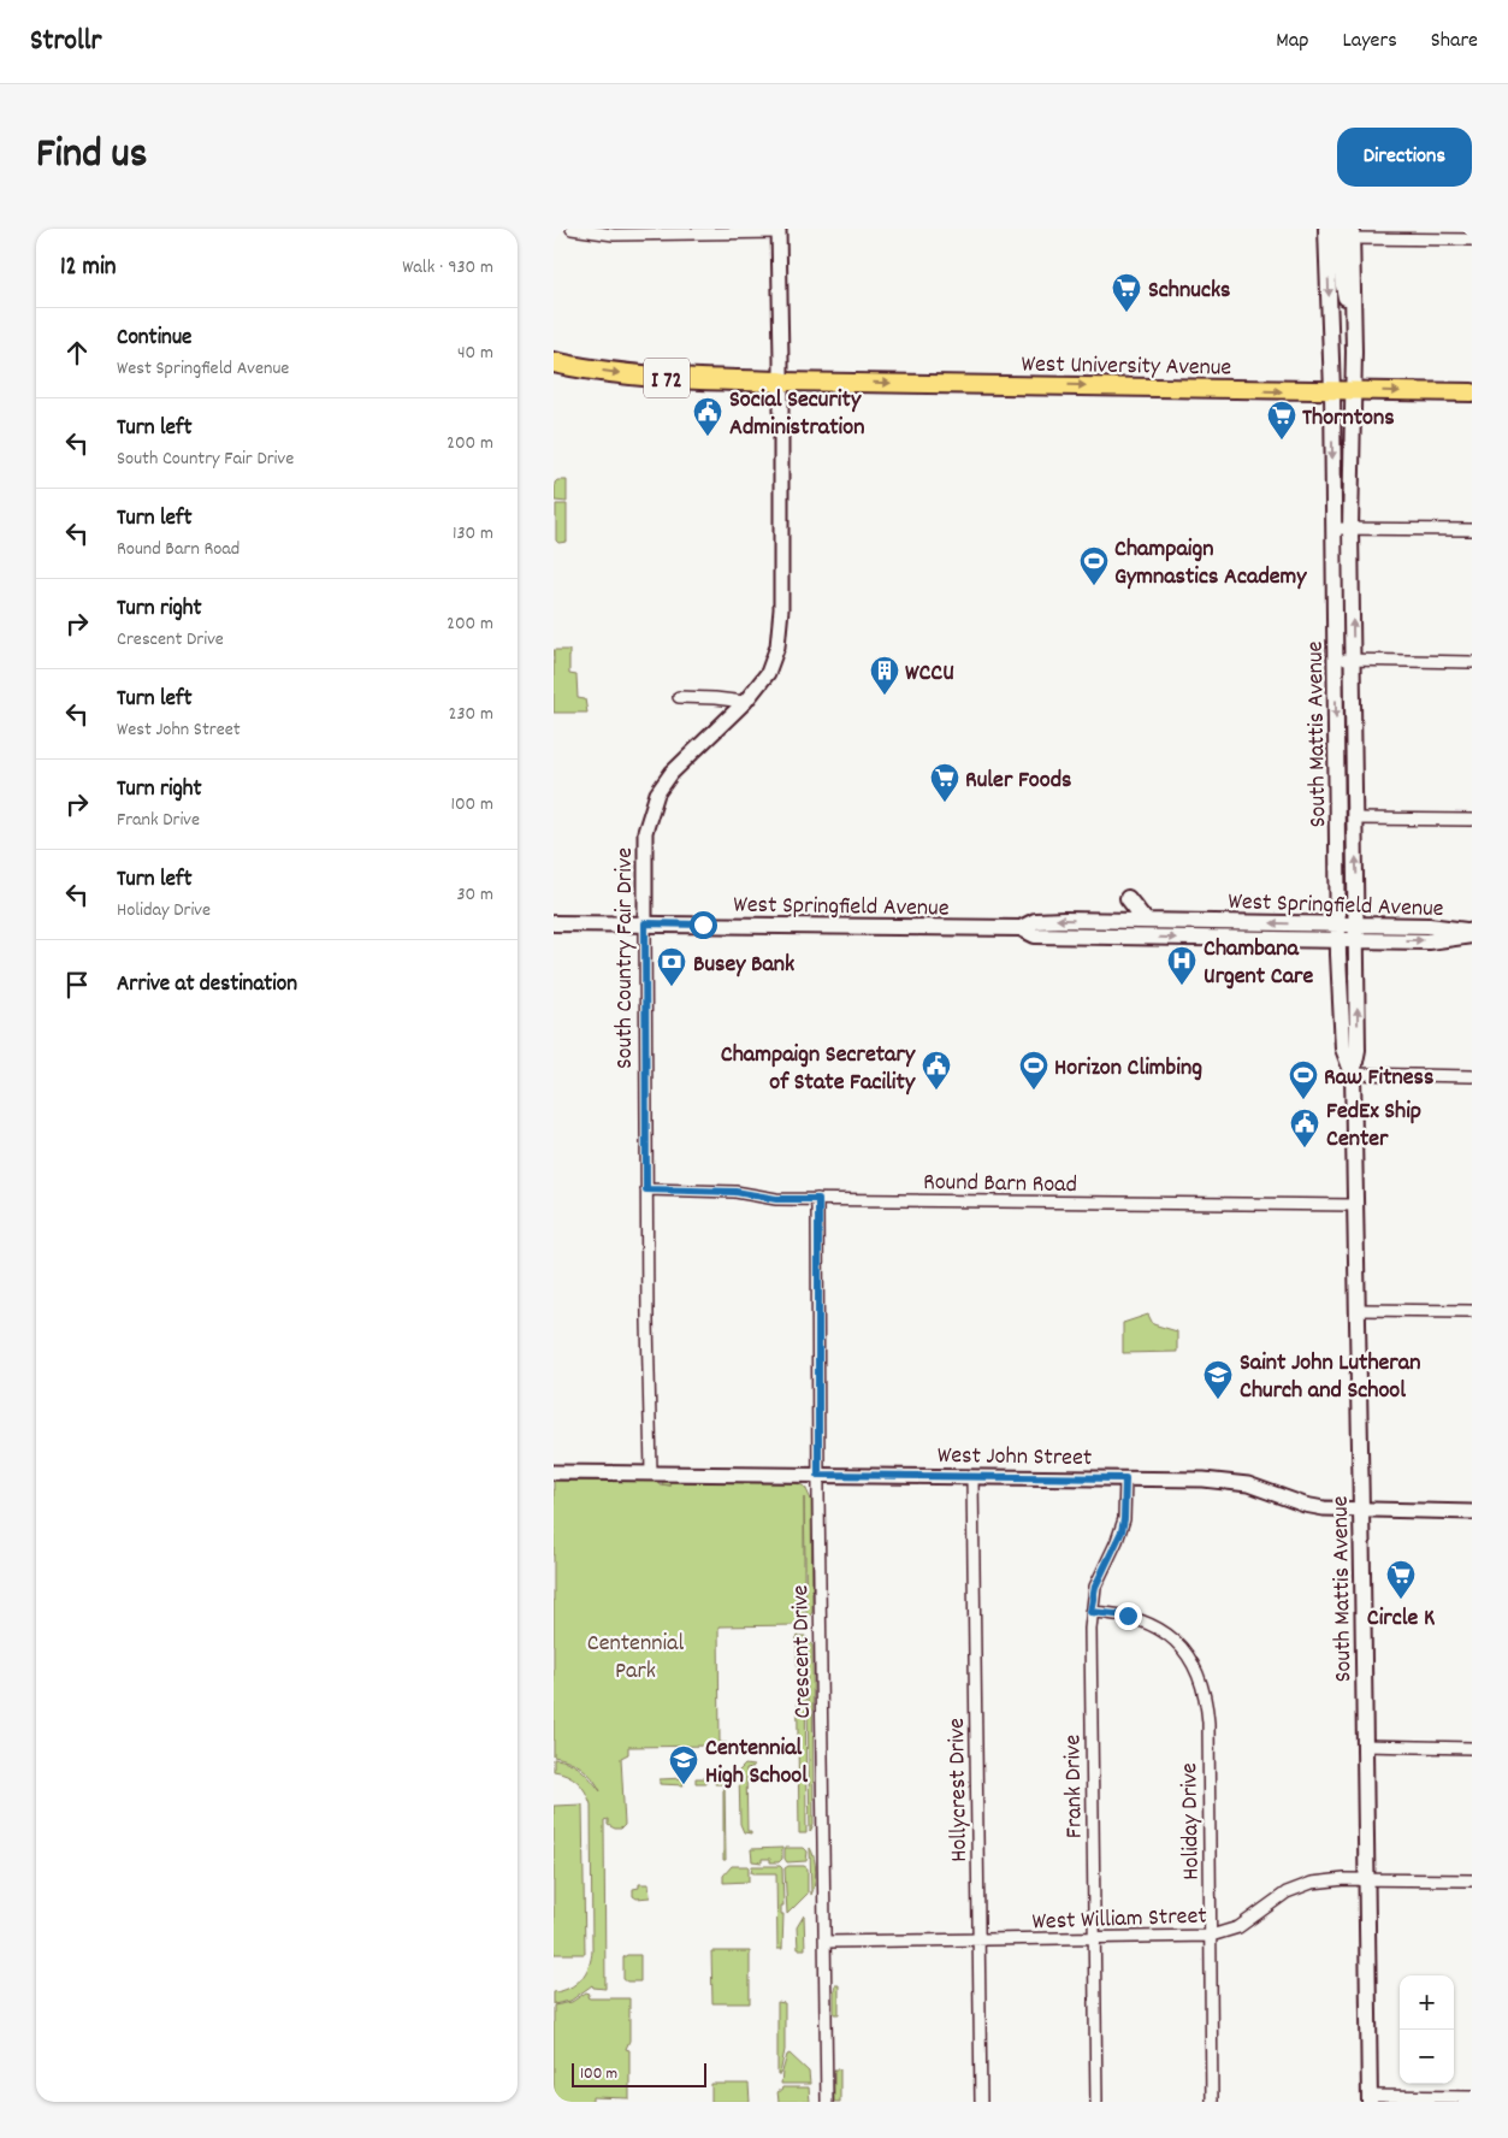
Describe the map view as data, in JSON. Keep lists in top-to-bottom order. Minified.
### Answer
{"streets":{"highway":["I 72"],"main road":["West University Avenue","South Mattis Avenue","West Springfield Avenue"],"street":["South Country Fair Drive","Round Barn Road","West John Street","Crescent Drive","Frank Drive","Hollycrest Drive","Holiday Drive","West William Street"]},"crossings":[["West University Avenue","I 72"],["West University Avenue","South Mattis Avenue"],["West University Avenue","South Country Fair Drive"],["I 72","South Country Fair Drive"],["South Mattis Avenue","West Springfield Avenue"],["South Mattis Avenue","Round Barn Road"],["South Mattis Avenue","West John Street"],["South Mattis Avenue","West William Street"],["West Springfield Avenue","South Country Fair Drive"],["South Country Fair Drive","Round Barn Road"],["South Country Fair Drive","West John Street"],["Round Barn Road","Crescent Drive"],["West John Street","Crescent Drive"],["West John Street","Frank Drive"],["West John Street","Hollycrest Drive"],["Crescent Drive","West William Street"],["Frank Drive","Holiday Drive"],["Frank Drive","West William Street"],["Hollycrest Drive","West William Street"],["Holiday Drive","West William Street"]],"one_way":["West University Avenue"],"parks":["Centennial Park"],"places":{"supermarket":["Schnucks","Thorntons","Ruler Foods","Circle K"],"public building":["Social Security Administration","Champaign Secretary of State Facility","FedEx Ship Center"],"sports":["Champaign Gymnastics Academy","Horizon Climbing","Raw Fitness"],"building":["WCCU"],"hospital":["Chambana Urgent Care"],"bank":["Busey Bank"],"school or university":["Saint John Lutheran Church and School","Centennial High School"]},"scale_bar":"100 m","page":{"header":"Strollr","nav":["Map","Layers","Share"],"title":"Find us","buttons":"Directions","heading":["12 min","Walk · 930 m"],"list":[["Continue","West Springfield Avenue","40 m"],["Turn left","South Country Fair Drive","200 m"],["Turn left","Round Barn Road","130 m"],["Turn right","Crescent Drive","200 m"],["Turn left","West John Street","230 m"],["Turn right","Frank Drive","100 m"],["Turn left","Holiday Drive","30 m"],"Arrive at destination"],"map_buttons":["+","−"],"scale":"100 m"}}
